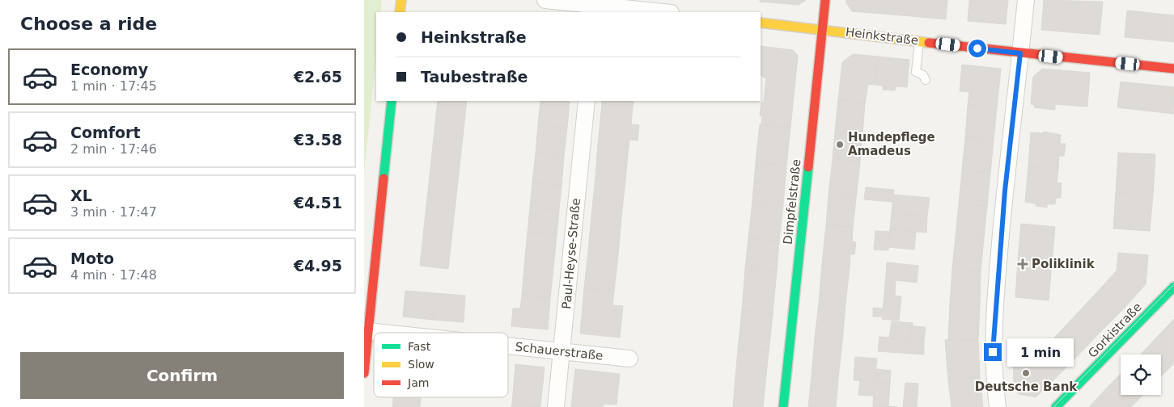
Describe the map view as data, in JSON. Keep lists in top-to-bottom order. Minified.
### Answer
{"streets":{"street":["Heinkstraße","Dimpfelstraße","Paul-Heyse-Straße","Gorkistraße","Schauerstraße"]},"crossings":[["Heinkstraße","Dimpfelstraße"],["Paul-Heyse-Straße","Schauerstraße"]],"places":{"other":["Hundepflege Amadeus","Deutsche Bank"],"health":["Poliklinik"]},"legend":["Fast","Slow","Jam"],"page":{"heading":"Choose a ride","banner":["Heinkstraße","Taubestraße"],"list":[{"name":"Economy","note":"1 min · 17:45","value":"€2.65"},{"name":"Comfort","note":"2 min · 17:46","value":"€3.58"},{"name":"XL","note":"3 min · 17:47","value":"€4.51"},{"name":"Moto","note":"4 min · 17:48","value":"€4.95"}],"bubble":"1 min","buttons":"Confirm"}}
